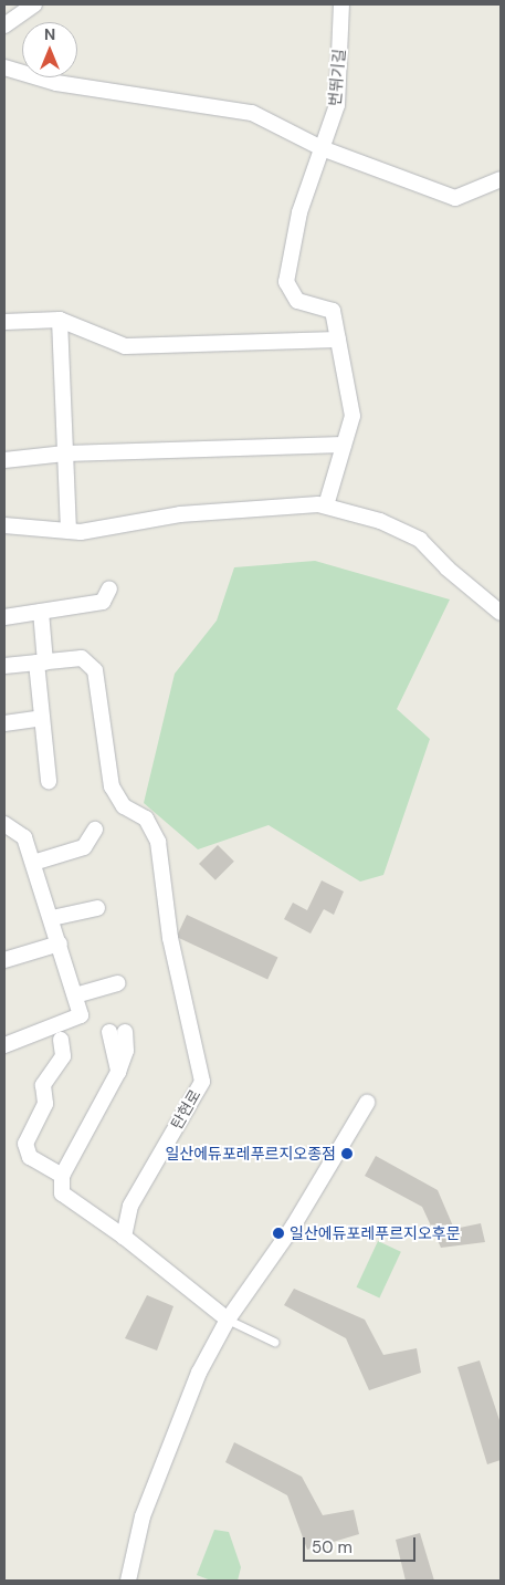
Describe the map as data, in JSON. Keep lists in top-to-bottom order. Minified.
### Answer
{"streets":{"street":["번뛰기길","탄현로"]},"places":["일산에듀포레푸르지오종점","일산에듀포레푸르지오후문"],"scale_bar":"50 m","north":"top"}
